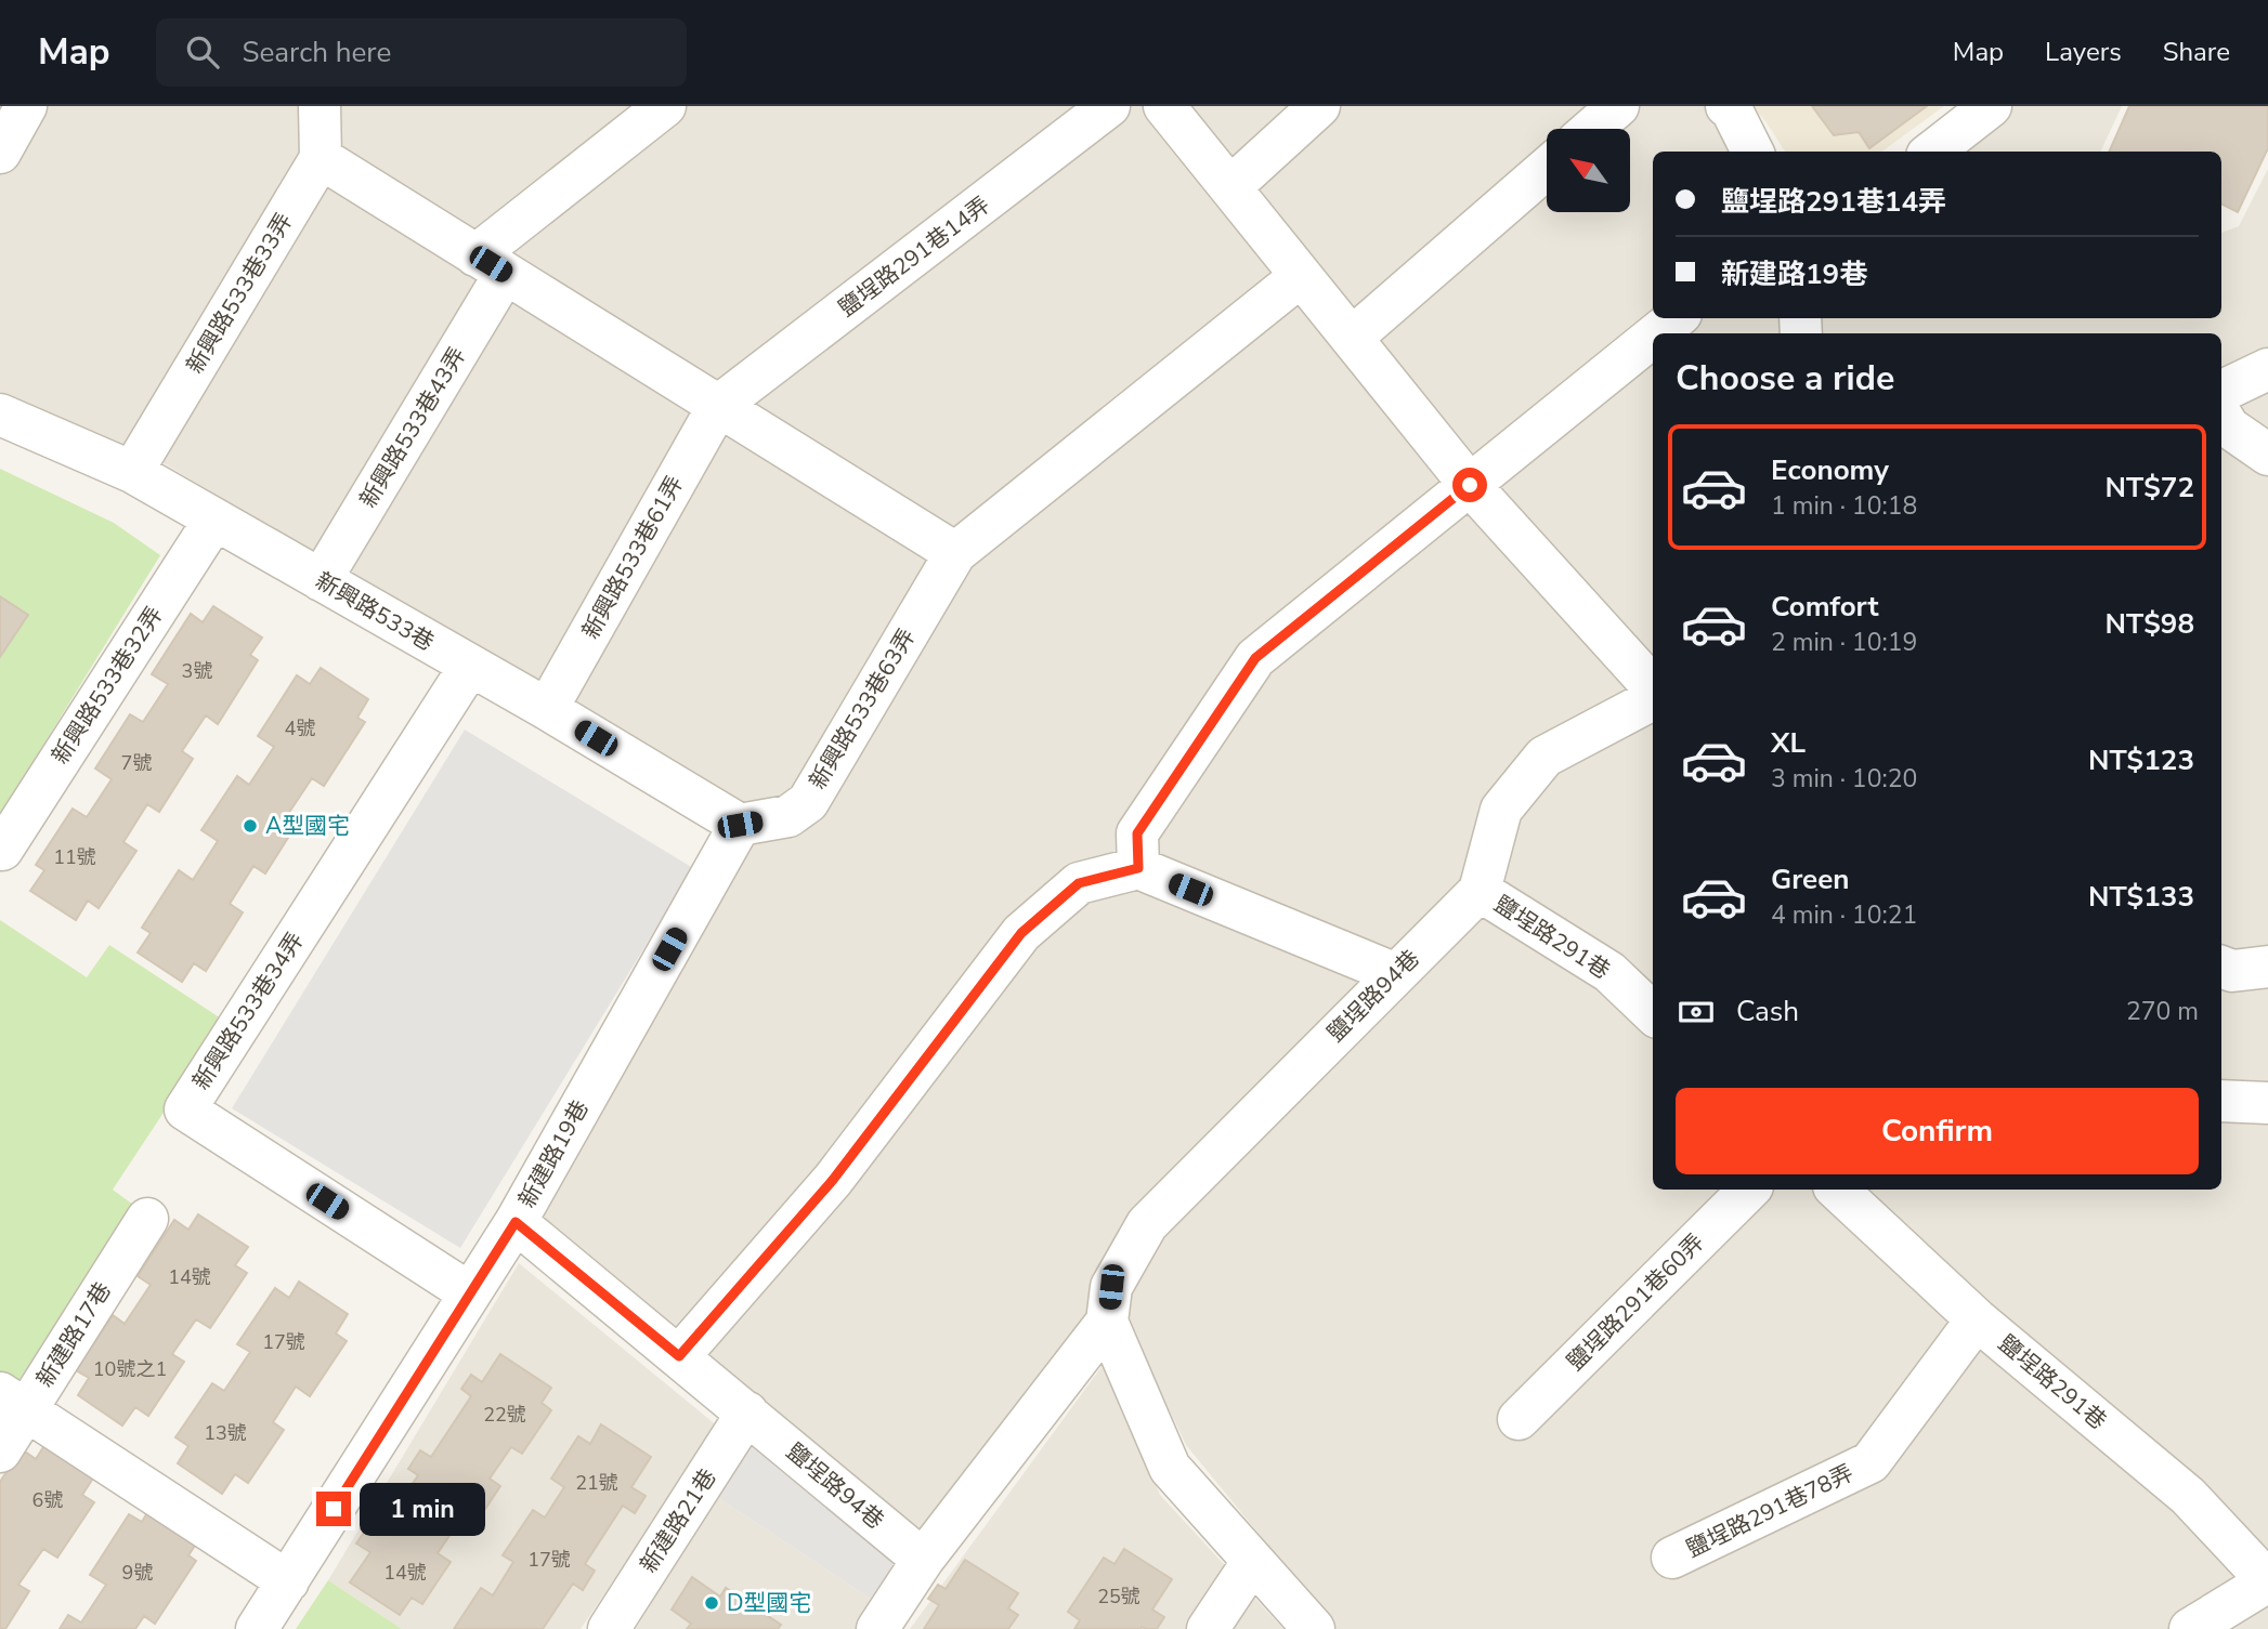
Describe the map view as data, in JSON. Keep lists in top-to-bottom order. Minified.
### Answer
{"streets":{"street":["鹽埕路291巷14弄","新興路533巷33弄","新興路533巷43弄","新興路533巷61弄","新興路533巷","新興路533巷32弄","新興路533巷63弄","鹽埕路291巷","鹽埕路94巷","新興路533巷34弄","新建路19巷","鹽埕路291巷60弄","新建路17巷","鹽埕路291巷78弄","新建路21巷"]},"crossings":[["鹽埕路291巷14弄","新興路533巷61弄"],["新興路533巷33弄","新興路533巷"],["新興路533巷43弄","新興路533巷"],["新興路533巷61弄","新興路533巷"],["新興路533巷","新興路533巷32弄"],["新興路533巷","新興路533巷63弄"],["新興路533巷","新興路533巷34弄"],["新興路533巷","新建路19巷"],["新興路533巷63弄","新建路19巷"],["鹽埕路291巷","鹽埕路94巷"],["鹽埕路291巷","鹽埕路291巷78弄"],["鹽埕路94巷","新建路19巷"],["鹽埕路94巷","新建路21巷"],["新興路533巷34弄","新建路19巷"]],"places":["A型國宅","D型國宅"],"house_numbers":["3號","4號","7號","11號","14號","17號","10號之1","22號","13號","21號","6號","17號","9號","14號","25號"],"north":"top left","page":{"header":"Map","search":"Search here","nav":["Map","Layers","Share"],"banner":["鹽埕路291巷14弄","新建路19巷"],"heading":"Choose a ride","list":[{"name":"Economy","note":"1 min · 10:18","value":"NT$72"},{"name":"Comfort","note":"2 min · 10:19","value":"NT$98"},{"name":"XL","note":"3 min · 10:20","value":"NT$123"},{"name":"Green","note":"4 min · 10:21","value":"NT$133"}],"pay":["Cash","270 m"],"buttons":"Confirm","bubble":"1 min"}}
